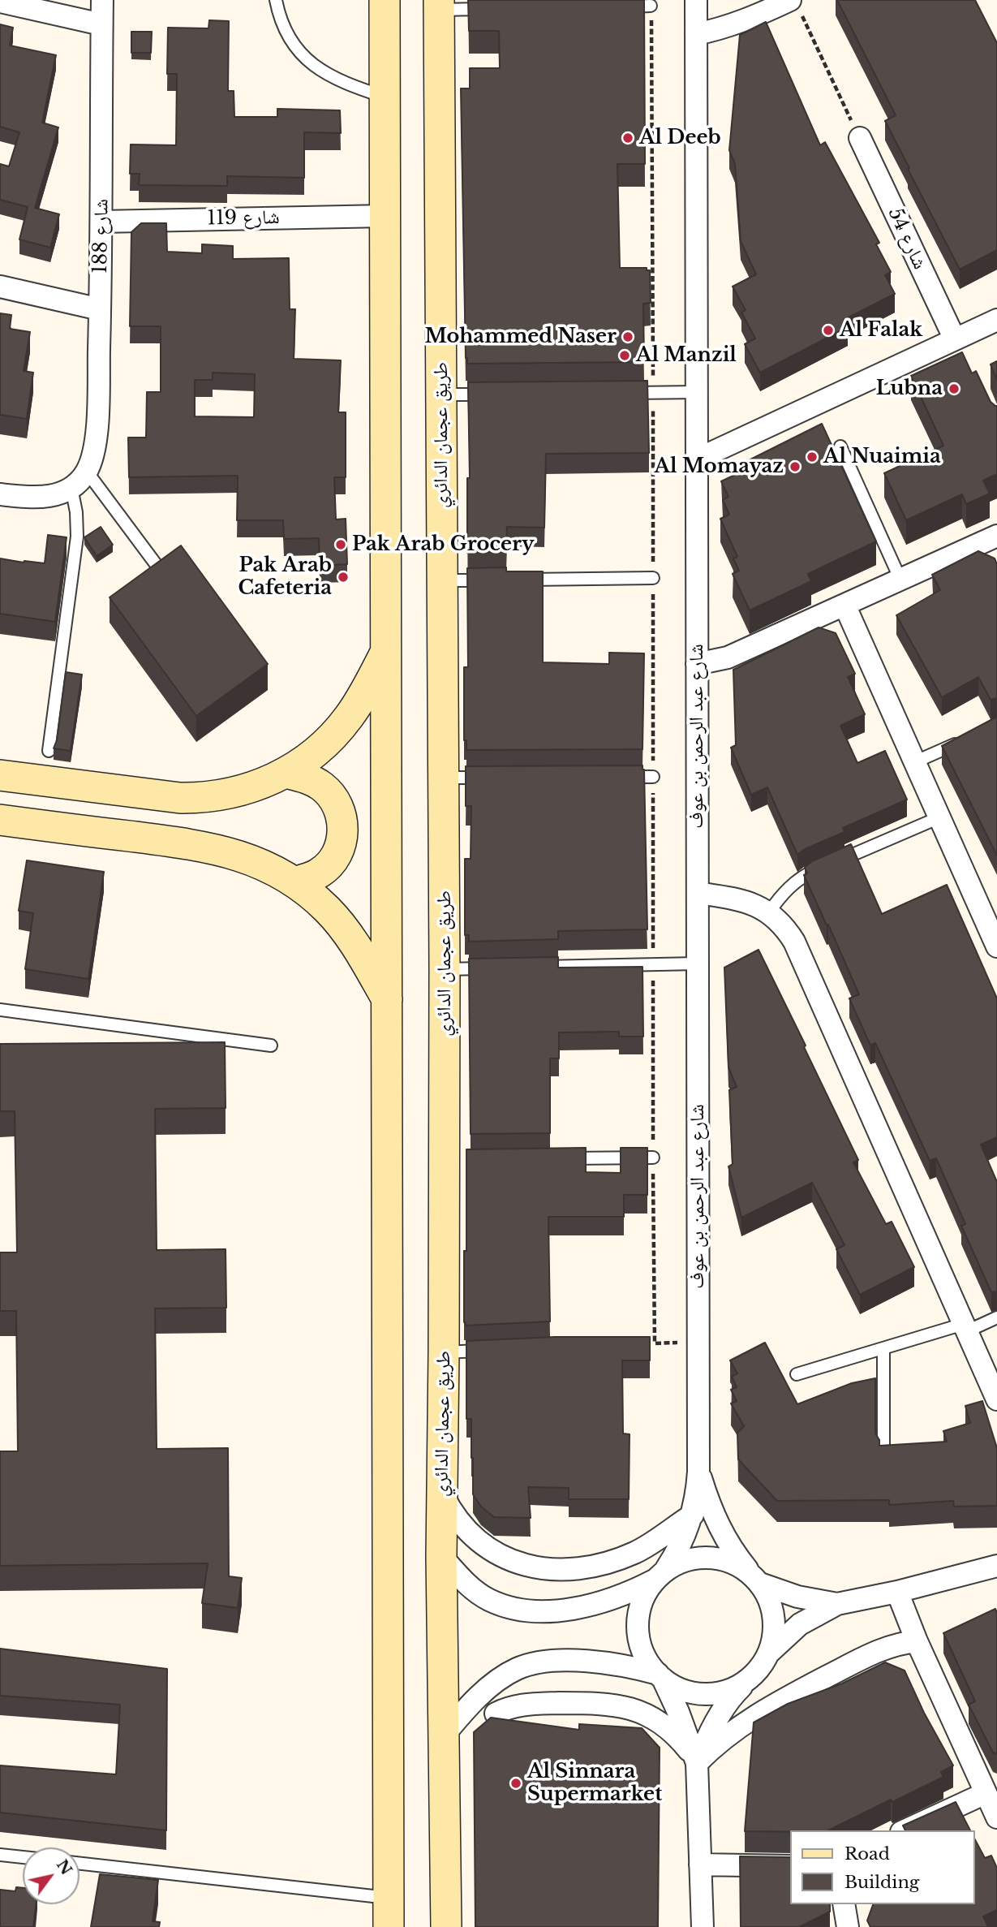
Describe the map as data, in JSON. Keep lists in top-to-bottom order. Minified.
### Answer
{"streets":{"main road":["طريق عجمان الدائري"],"street":["شارع 119","شارع 188","شارع 54","شارع عبد الرحمن بن عوف"]},"crossings":[["شارع 119","شارع 188"]],"places":["Al Deeb","Al Falak","Mohammed Naser","Al Manzil","Lubna","Al Nuaimia","Al Momayaz","Pak Arab Grocery","Pak Arab Cafeteria","Al Sinnara Supermarket"],"legend":["Road","Building"],"north":"top right"}
